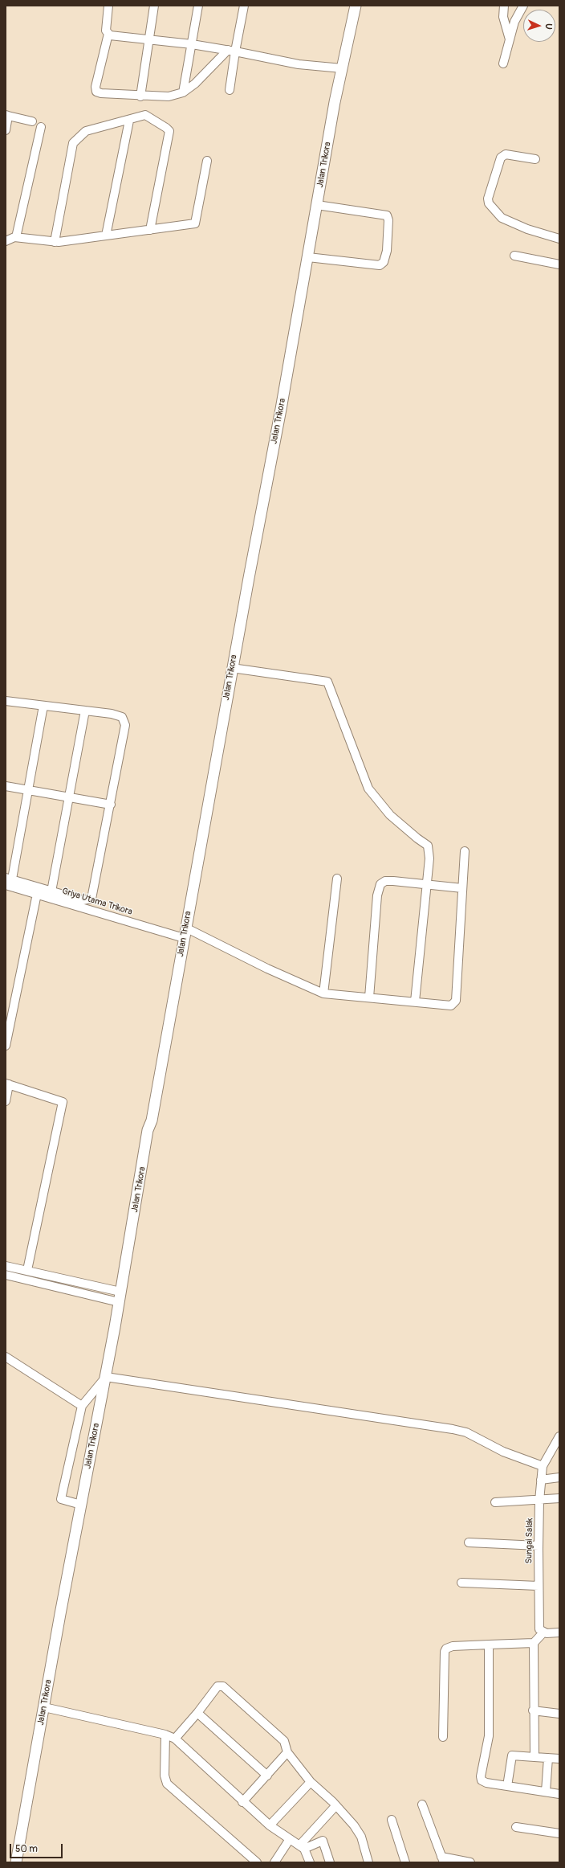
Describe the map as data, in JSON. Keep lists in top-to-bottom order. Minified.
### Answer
{"streets":{"main road":["Jalan Trikora"],"street":["Griya Utama Trikora","Sungai Salak"]},"crossings":[["Jalan Trikora","Griya Utama Trikora"]],"scale_bar":"50 m","north":"right"}
